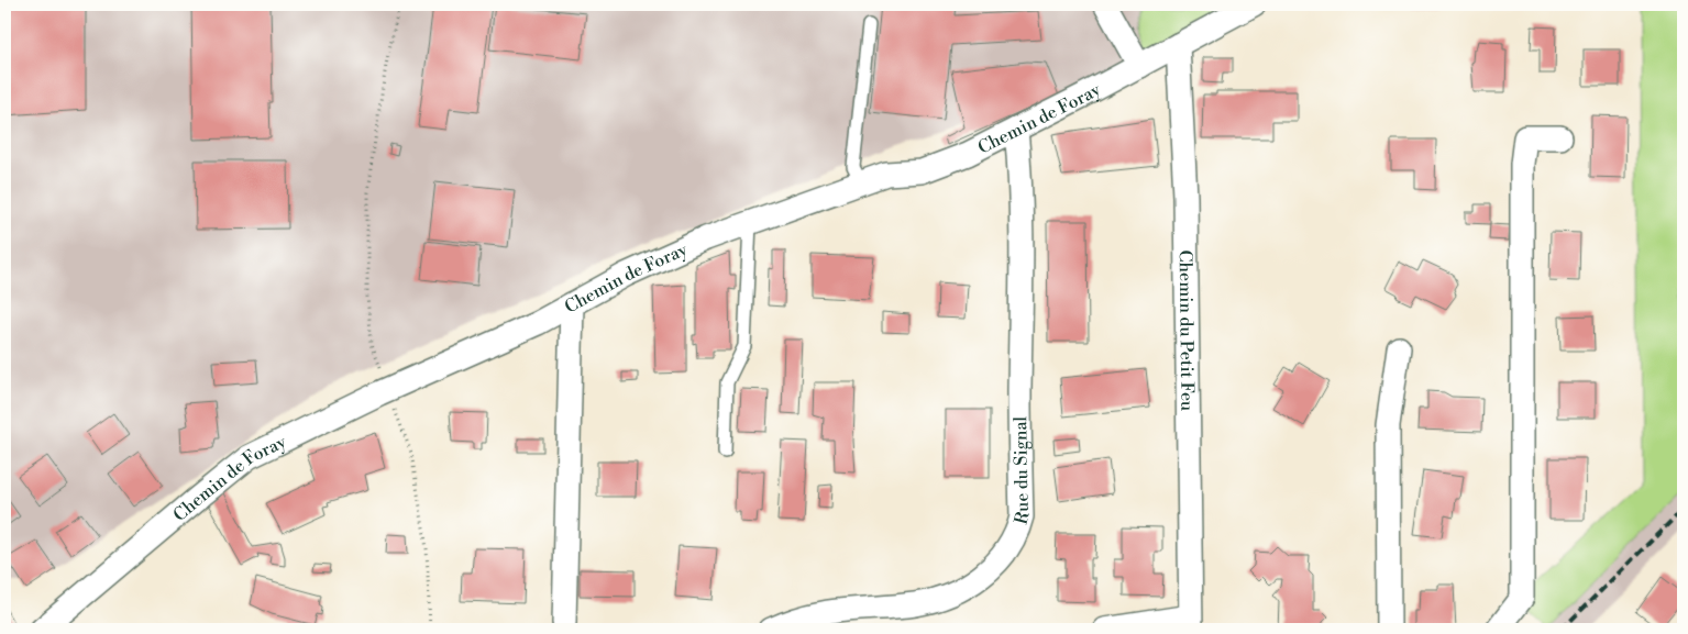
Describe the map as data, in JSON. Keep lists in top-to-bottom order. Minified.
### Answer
{"streets":{"street":["Chemin de Foray","Chemin du Petit Feu","Rue du Signal"]},"crossings":[["Chemin de Foray","Chemin du Petit Feu"],["Chemin de Foray","Rue du Signal"]]}
